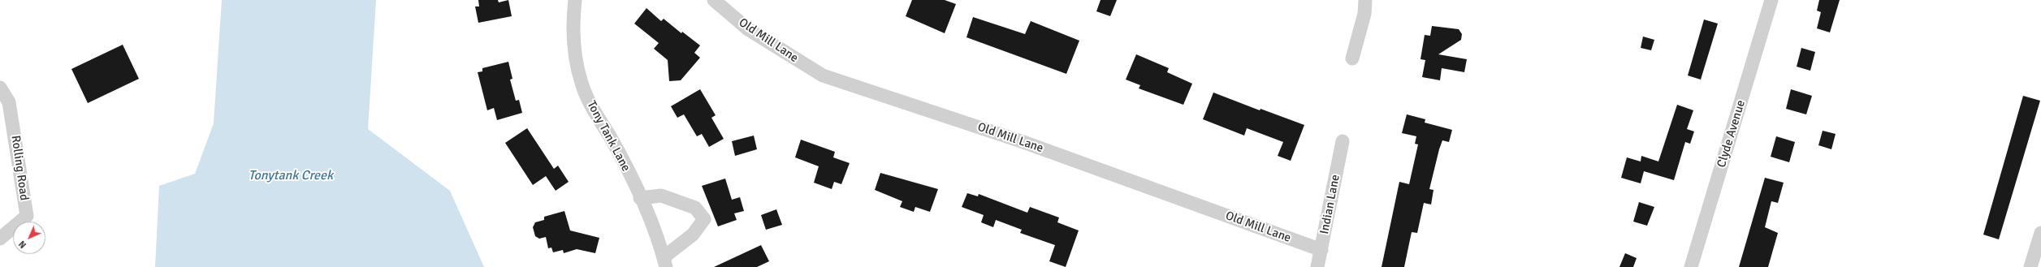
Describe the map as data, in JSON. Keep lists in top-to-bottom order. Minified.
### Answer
{"streets":{"street":["Old Mill Lane","Clyde Avenue","Tony Tank Lane","Rolling Road","Indian Lane"]},"crossings":[["Old Mill Lane","Indian Lane"]],"water":["Tonytank Creek"],"north":"bottom left"}
